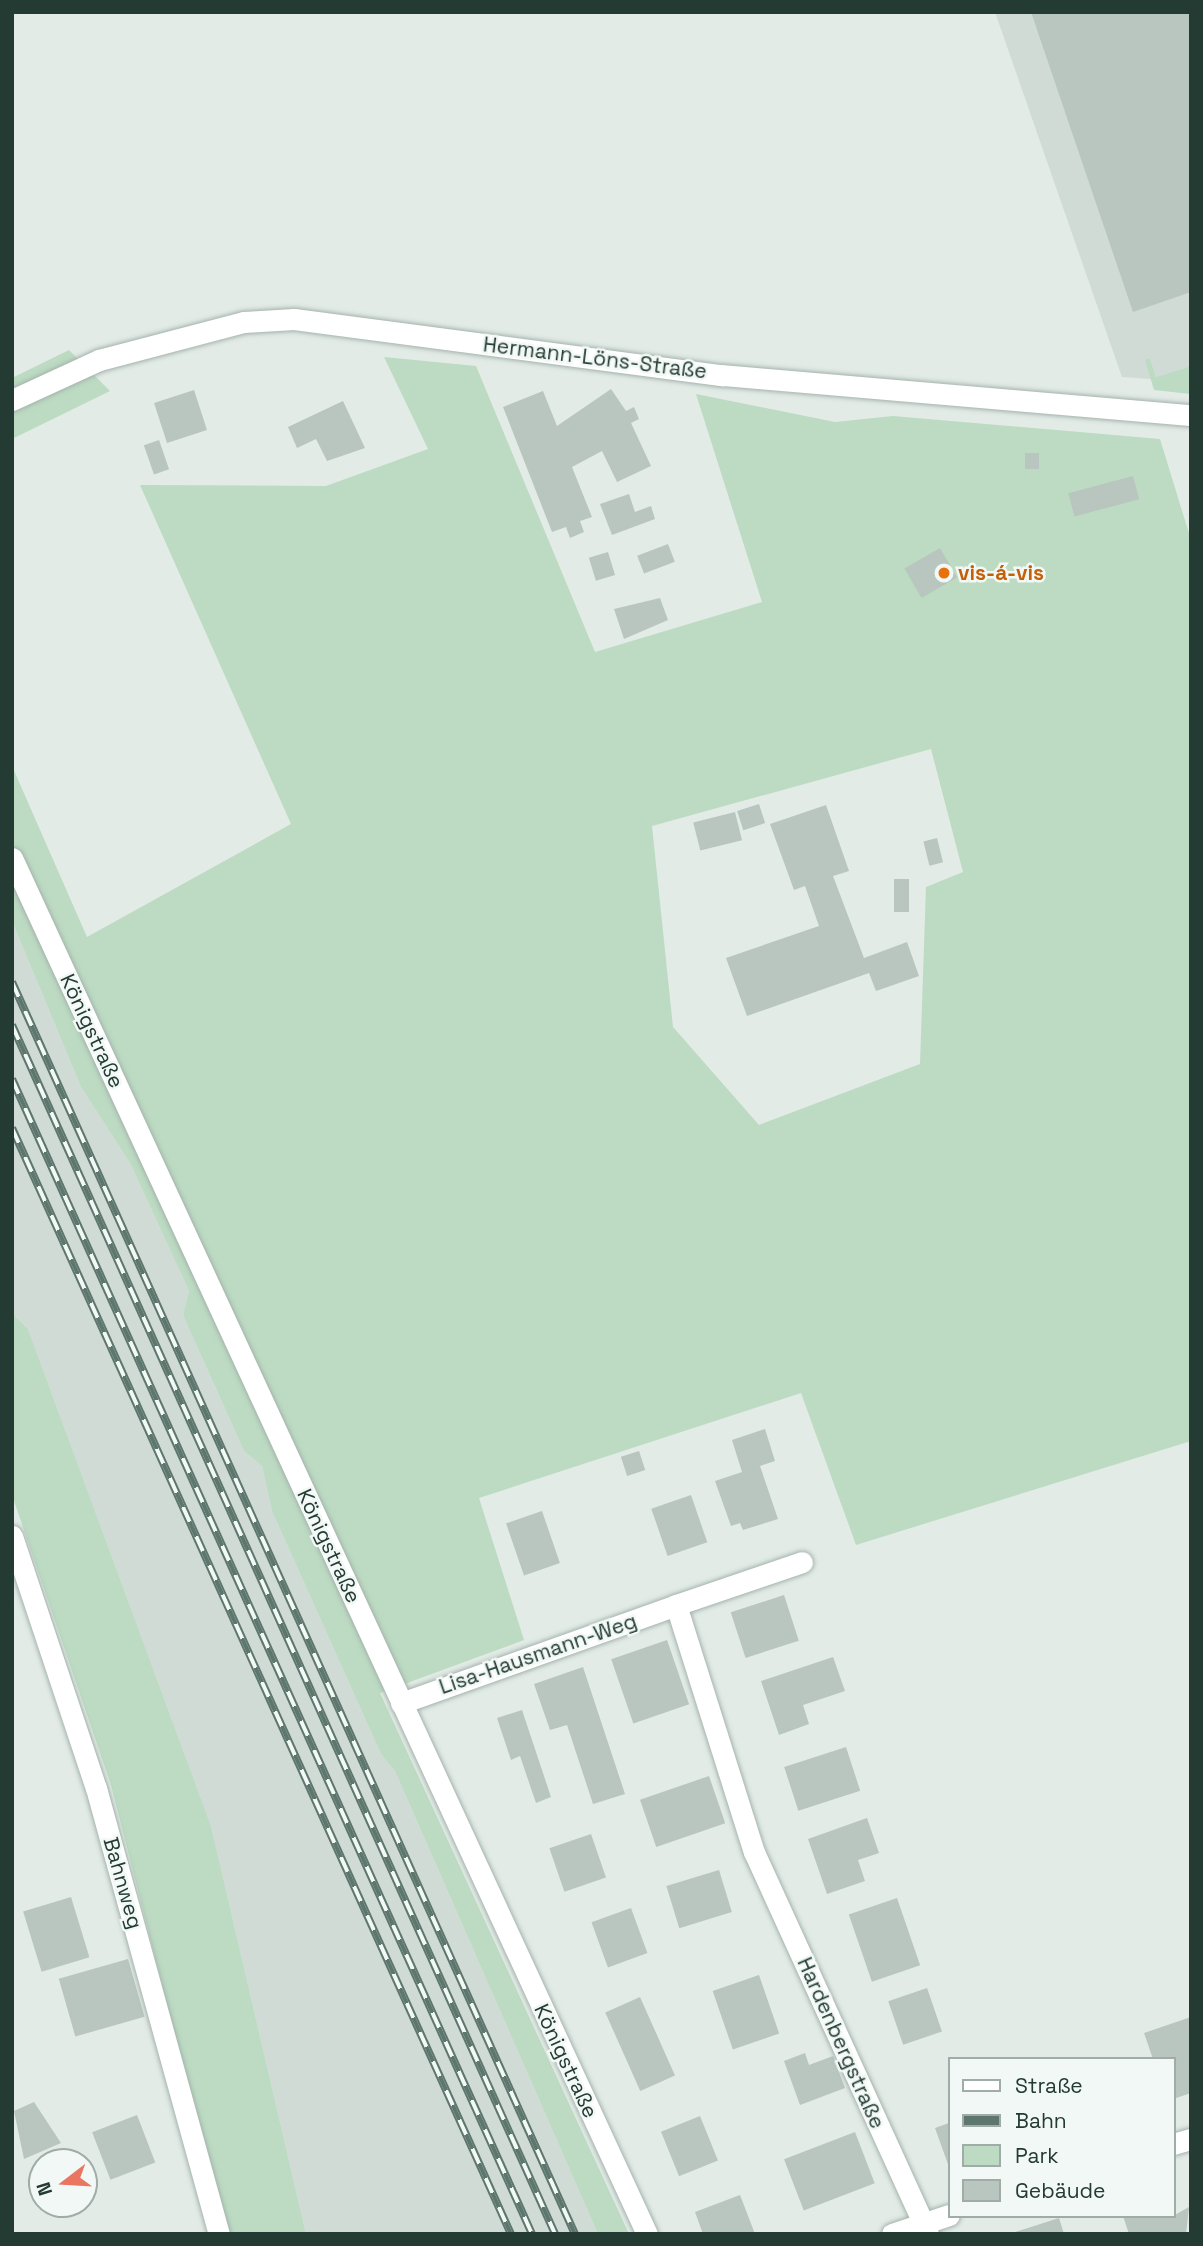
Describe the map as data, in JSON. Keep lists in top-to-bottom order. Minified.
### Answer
{"streets":{"street":["Hermann-Löns-Straße","Königstraße","Lisa-Hausmann-Weg","Bahnweg","Hardenbergstraße"]},"crossings":[["Königstraße","Lisa-Hausmann-Weg"],["Lisa-Hausmann-Weg","Hardenbergstraße"]],"places":["vis-á-vis"],"legend":["Straße","Bahn","Park","Gebäude"],"north":"left"}
